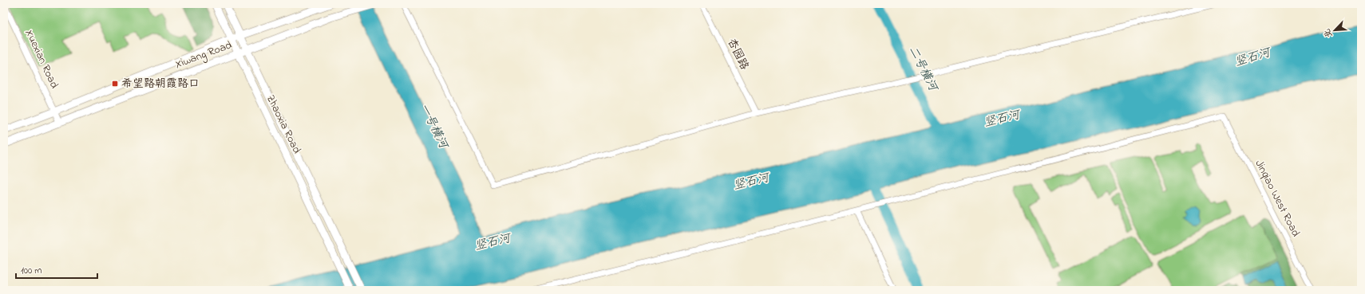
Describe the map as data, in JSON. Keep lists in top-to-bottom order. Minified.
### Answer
{"streets":{"main road":["Xiwang Road","Zhaoxia Road"],"street":["杏园路","Xuexian Road","Jinqiao West Road"]},"crossings":[["Xiwang Road","Xuexian Road"],["Xiwang Road","Zhaoxia Road"]],"water":["竖石河","二号横河","一号横河"],"places":{"transit":["希望路朝霞路口"]},"scale_bar":"100 m","north":"bottom left"}
